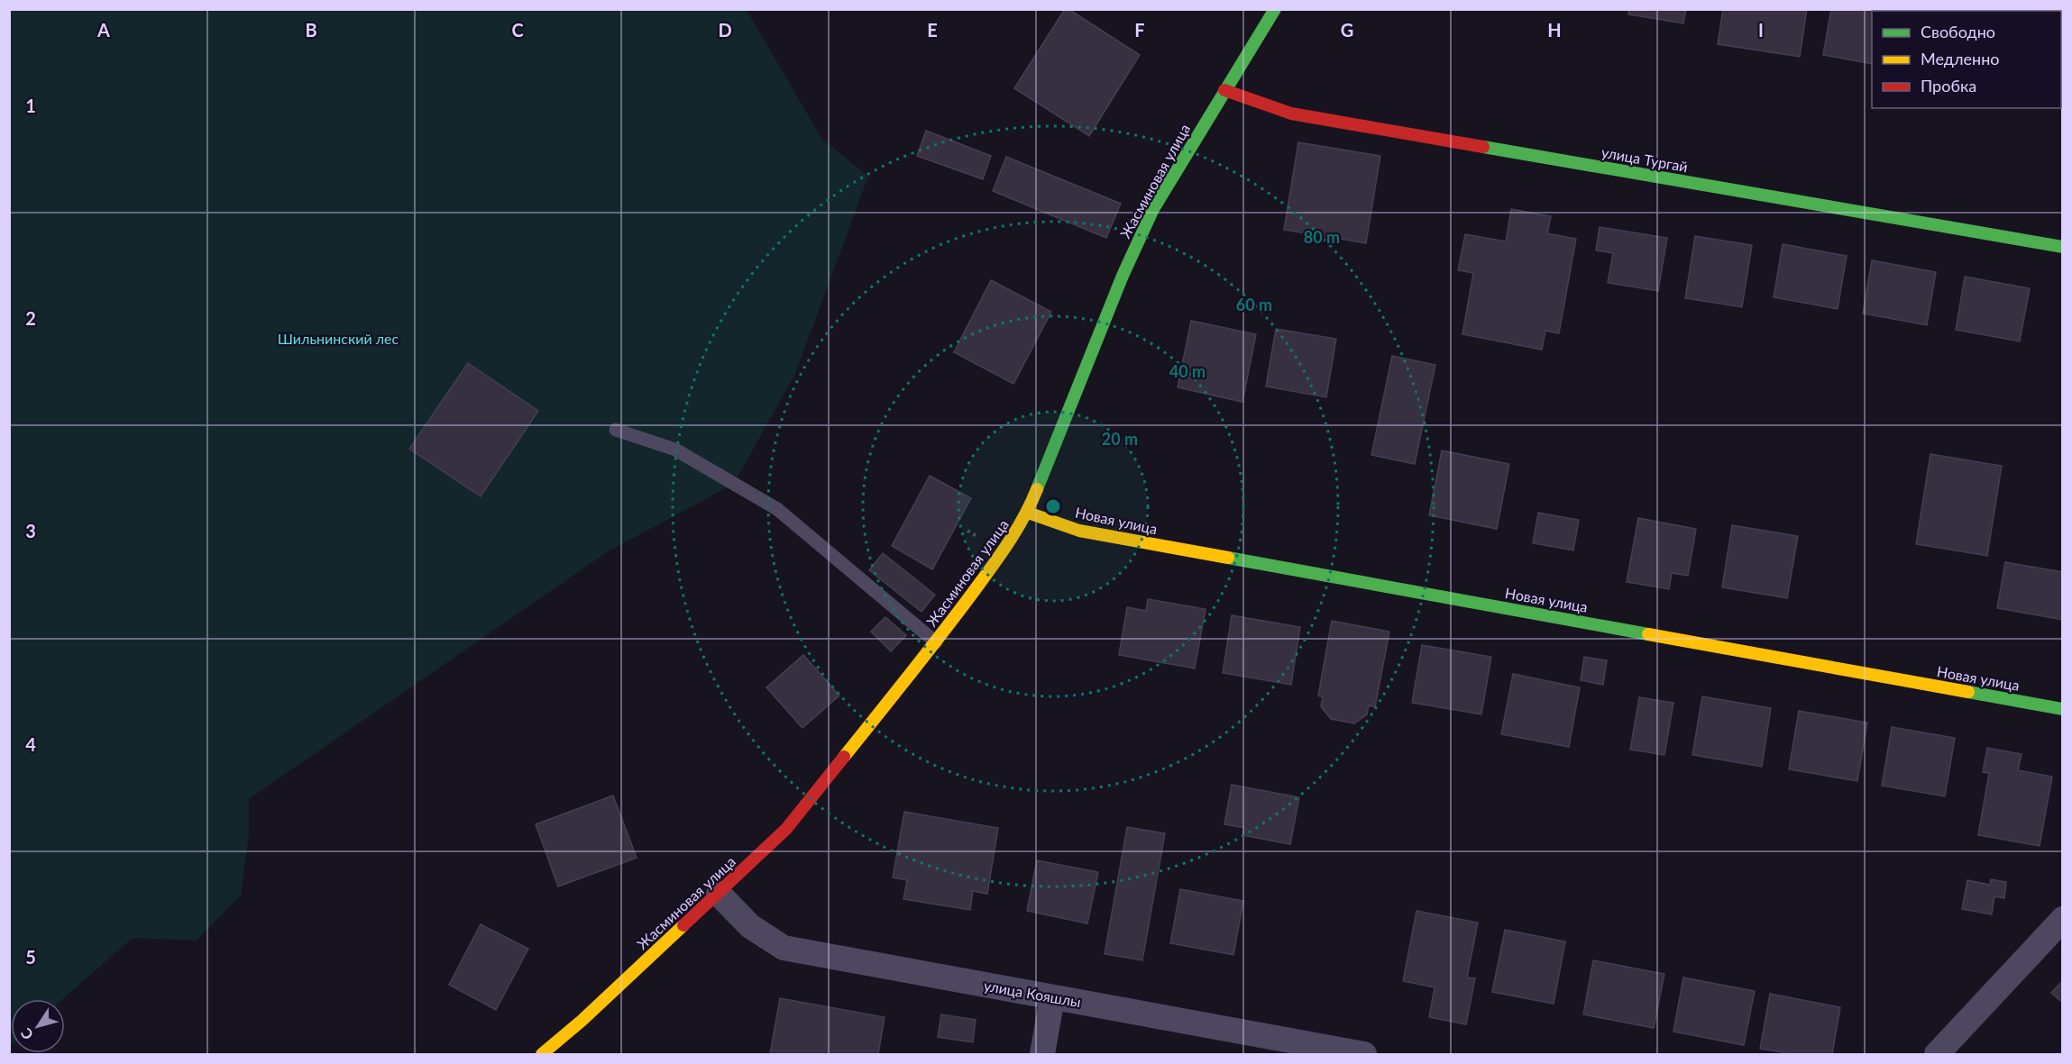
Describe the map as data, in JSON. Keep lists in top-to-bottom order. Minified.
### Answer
{"streets":{"street":["улица Тургай","Жасминовая улица","Новая улица","улица Кояшлы"]},"crossings":[["улица Тургай","Жасминовая улица"],["Жасминовая улица","Новая улица"],["Жасминовая улица","улица Кояшлы"]],"parks":["Шильнинский лес"],"legend":["Свободно","Медленно","Пробка"],"north":"bottom left","grid":{"columns":["A","B","C","D","E","F","G","H","I"],"rows":["1","2","3","4","5"]},"rings":["80 m","60 m","40 m","20 m"]}
